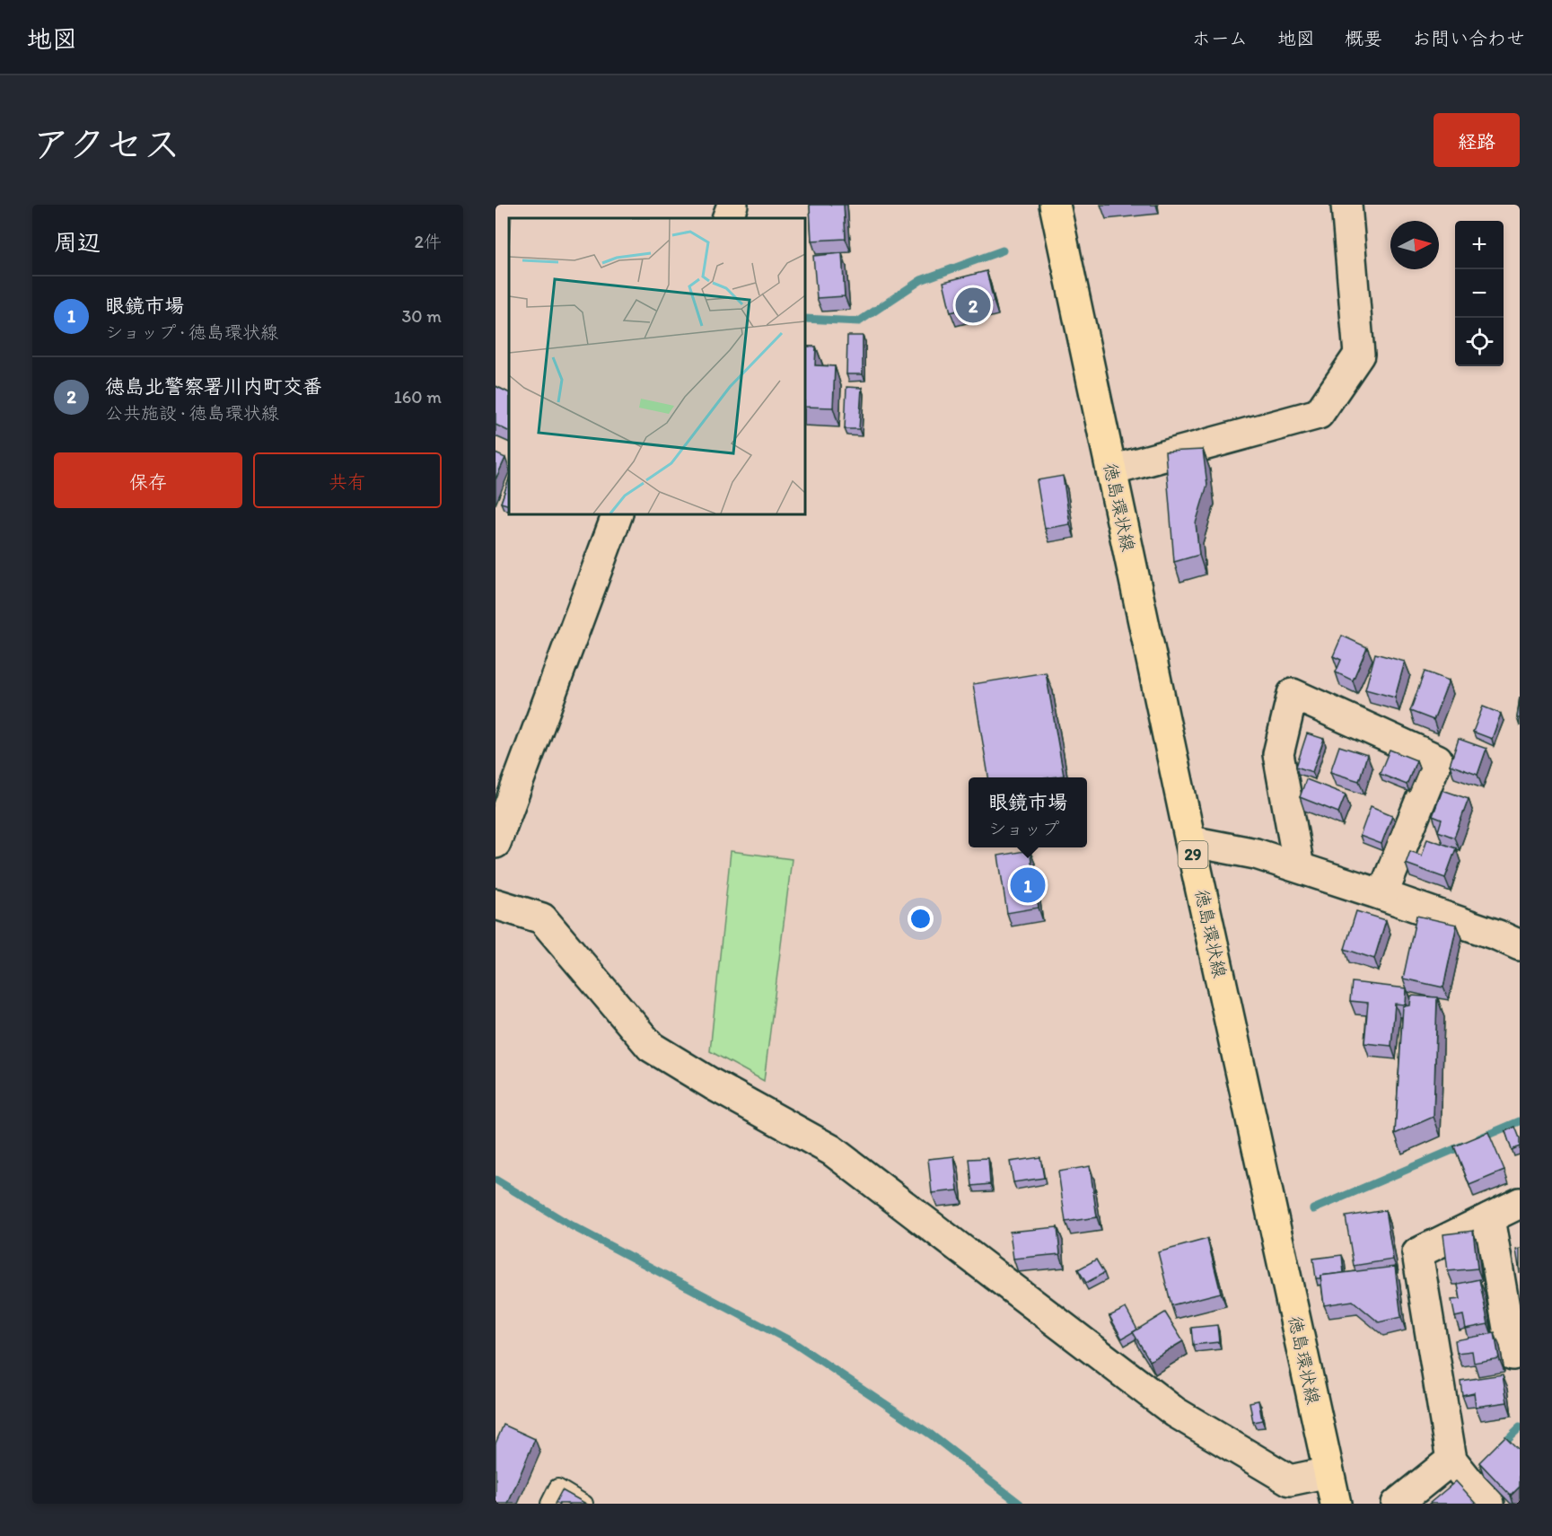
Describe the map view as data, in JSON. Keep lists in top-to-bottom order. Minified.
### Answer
{"streets":{"main road":["徳島環状線","29"]},"north":"right","page":{"header":"地図","nav":["ホーム","地図","概要","お問い合わせ"],"title":"アクセス","buttons":["経路",["保存","共有"]],"heading":["周辺","2件"],"map_buttons":["+","−"],"list":[{"mark":"1","name":"眼鏡市場","note":"ショップ · 徳島環状線","value":"30 m"},{"mark":"2","name":"徳島北警察署川内町交番","note":"公共施設 · 徳島環状線","value":"160 m"}],"pins":["2","1"],"popup":["眼鏡市場","ショップ"]}}
